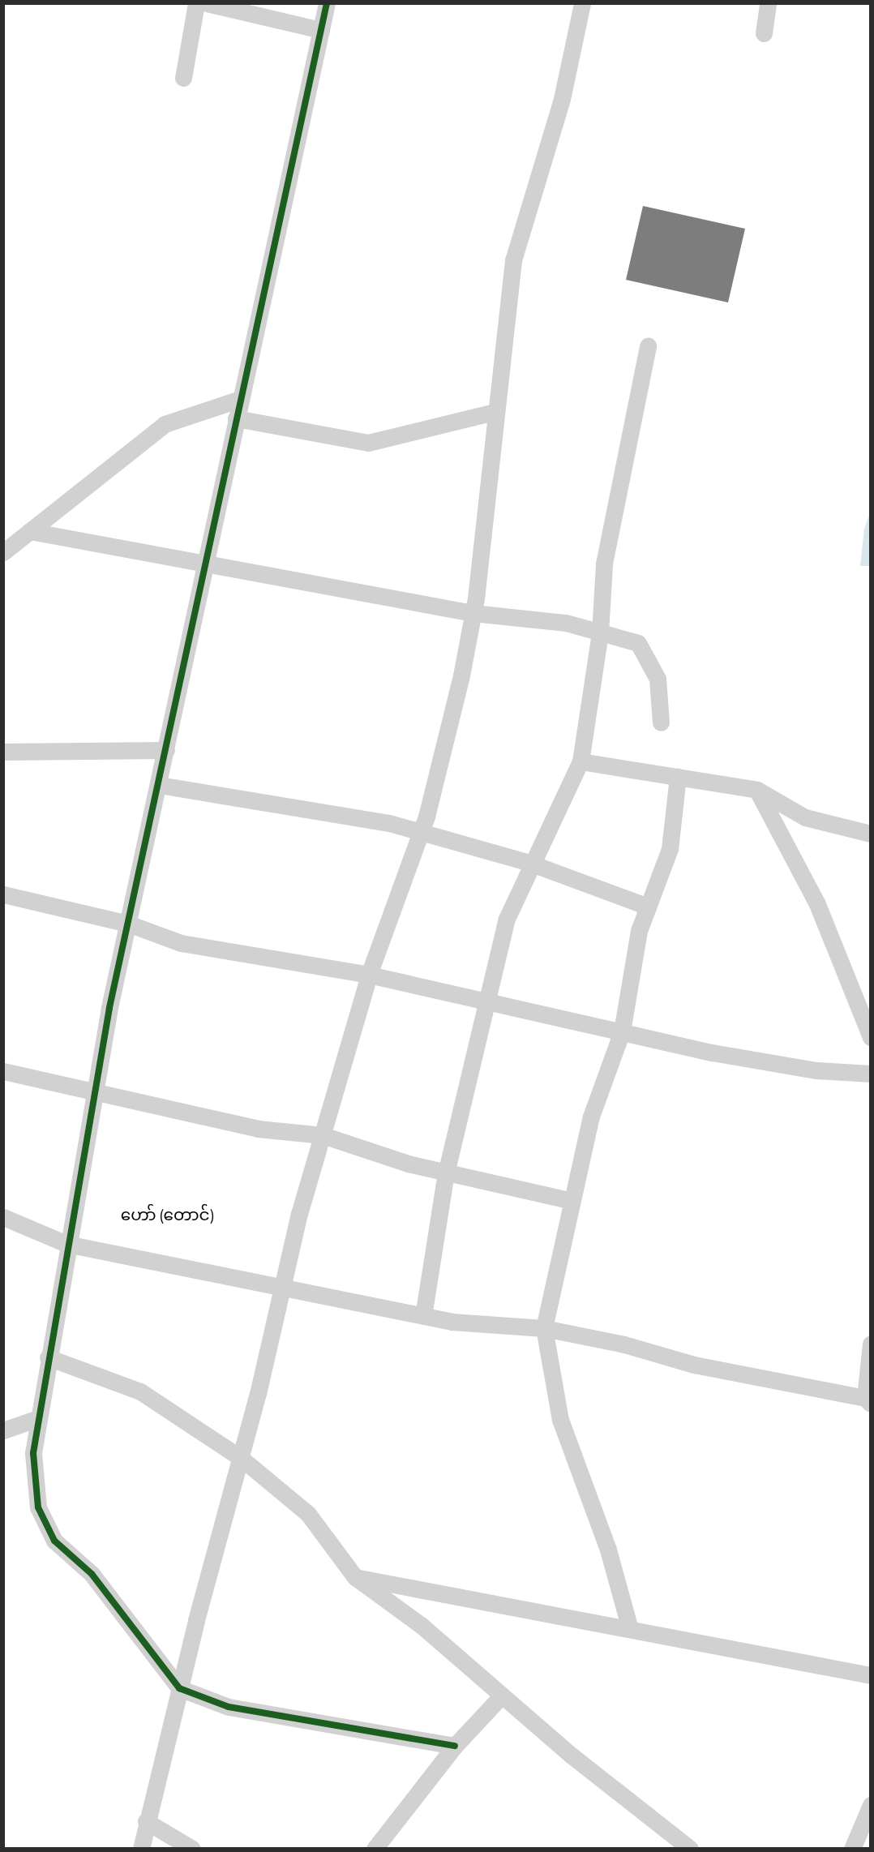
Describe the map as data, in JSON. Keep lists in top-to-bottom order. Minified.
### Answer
{"districts":["ဟော် (တောင်)"]}
